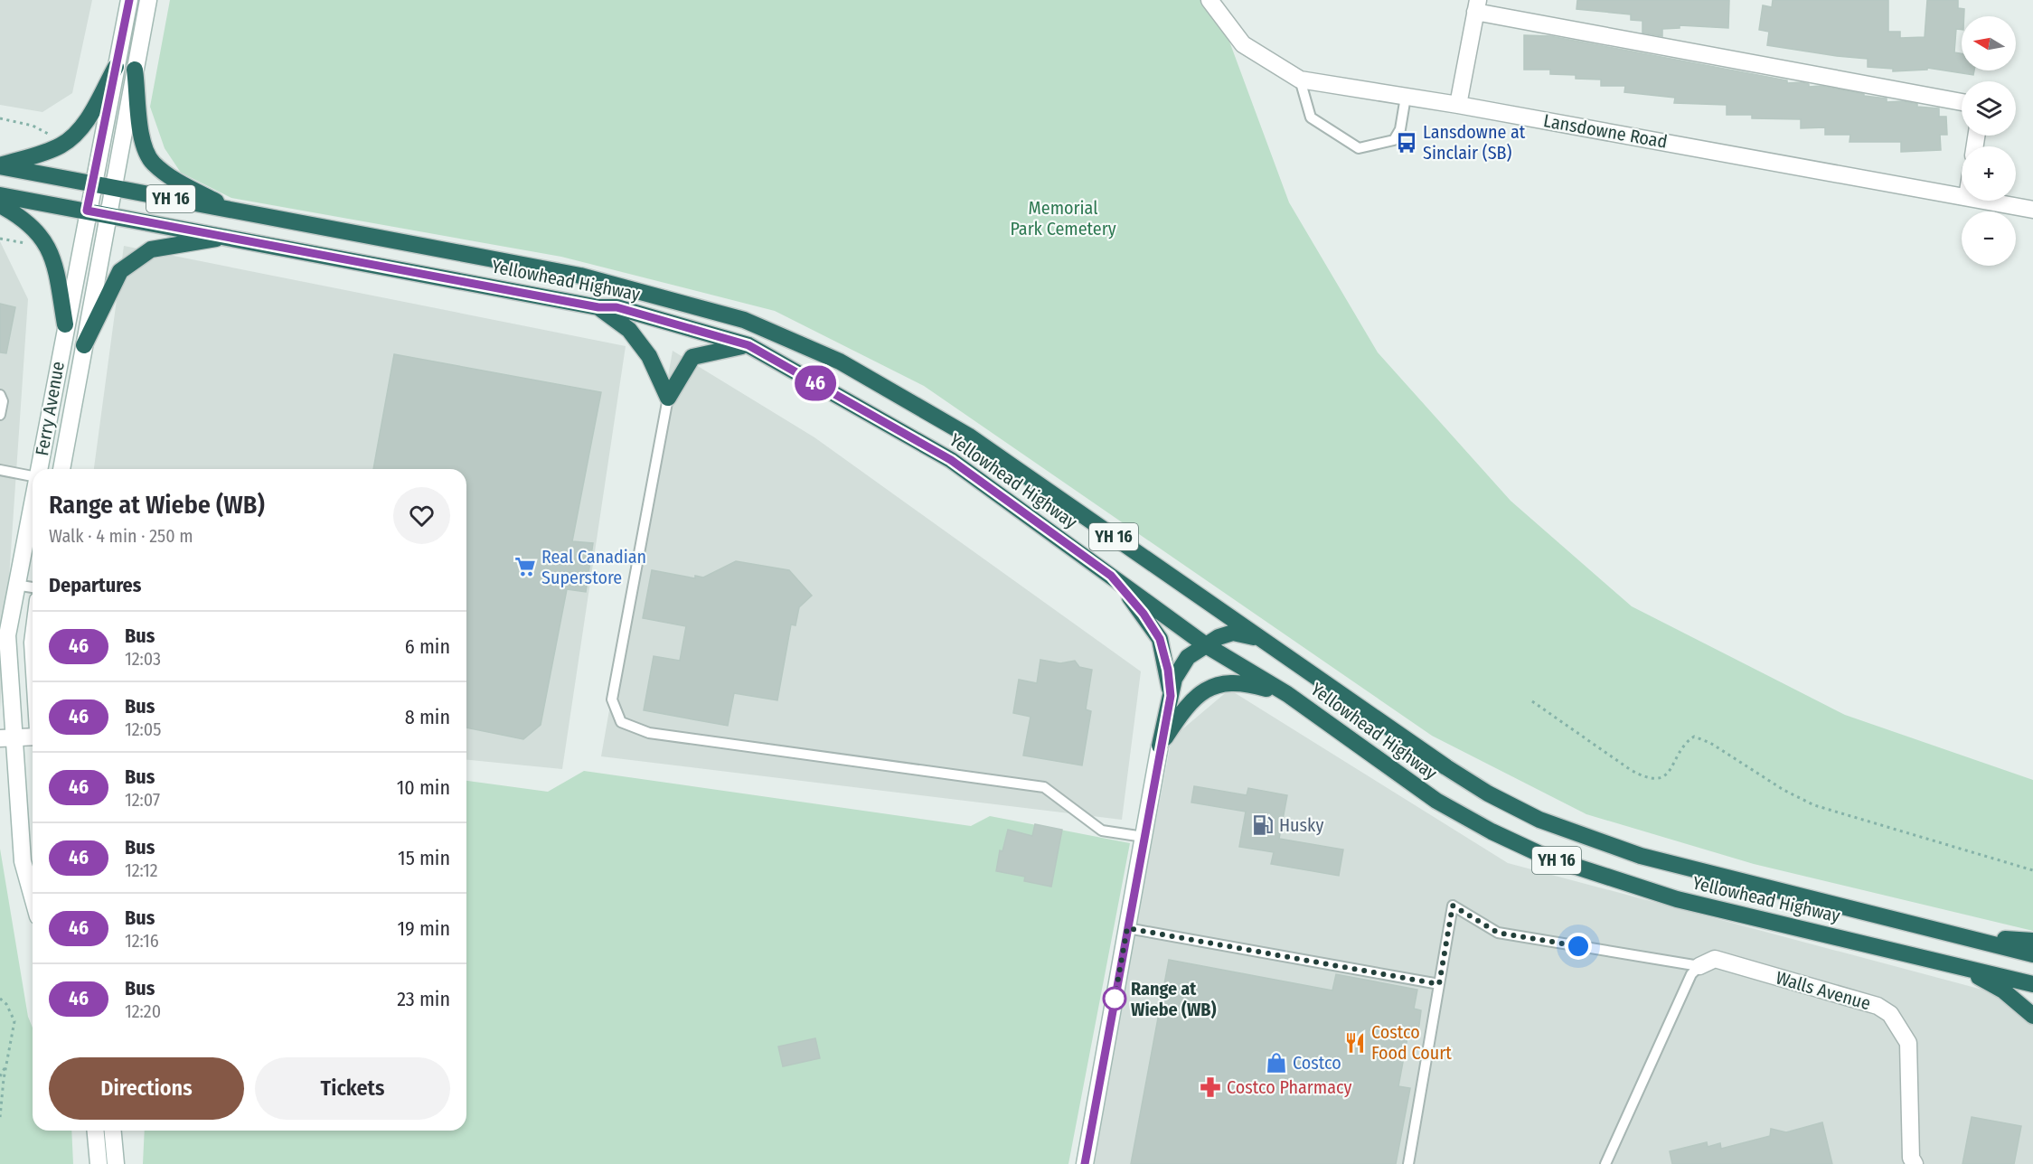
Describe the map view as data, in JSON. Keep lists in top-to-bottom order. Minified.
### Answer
{"streets":{"highway":["YH 16","Yellowhead Highway"],"street":["Lansdowne Road","Ferry Avenue","Walls Avenue"]},"crossings":[["Yellowhead Highway","Ferry Avenue"]],"parks":["Memorial Park Cemetery"],"places":{"bus stop":["Lansdowne at Sinclair (SB)"],"supermarket":["Real Canadian Superstore"],"fuel station":["Husky"],"other":["Range at Wiebe (WB)"],"restaurant":["Costco Food Court"],"shop":["Costco"],"pharmacy":["Costco Pharmacy"]},"lines":["bus line 46"],"north":"left","page":{"on_map":"46","map_buttons":["+","−"],"heading":[["Range at Wiebe (WB)","Walk · 4 min · 250 m"],"Departures"],"list":[{"mark":"46","name":"Bus","note":"12:03","value":"6 min"},{"mark":"46","name":"Bus","note":"12:05","value":"8 min"},{"mark":"46","name":"Bus","note":"12:07","value":"10 min"},{"mark":"46","name":"Bus","note":"12:12","value":"15 min"},{"mark":"46","name":"Bus","note":"12:16","value":"19 min"},{"mark":"46","name":"Bus","note":"12:20","value":"23 min"}],"buttons":["Directions","Tickets"]}}
